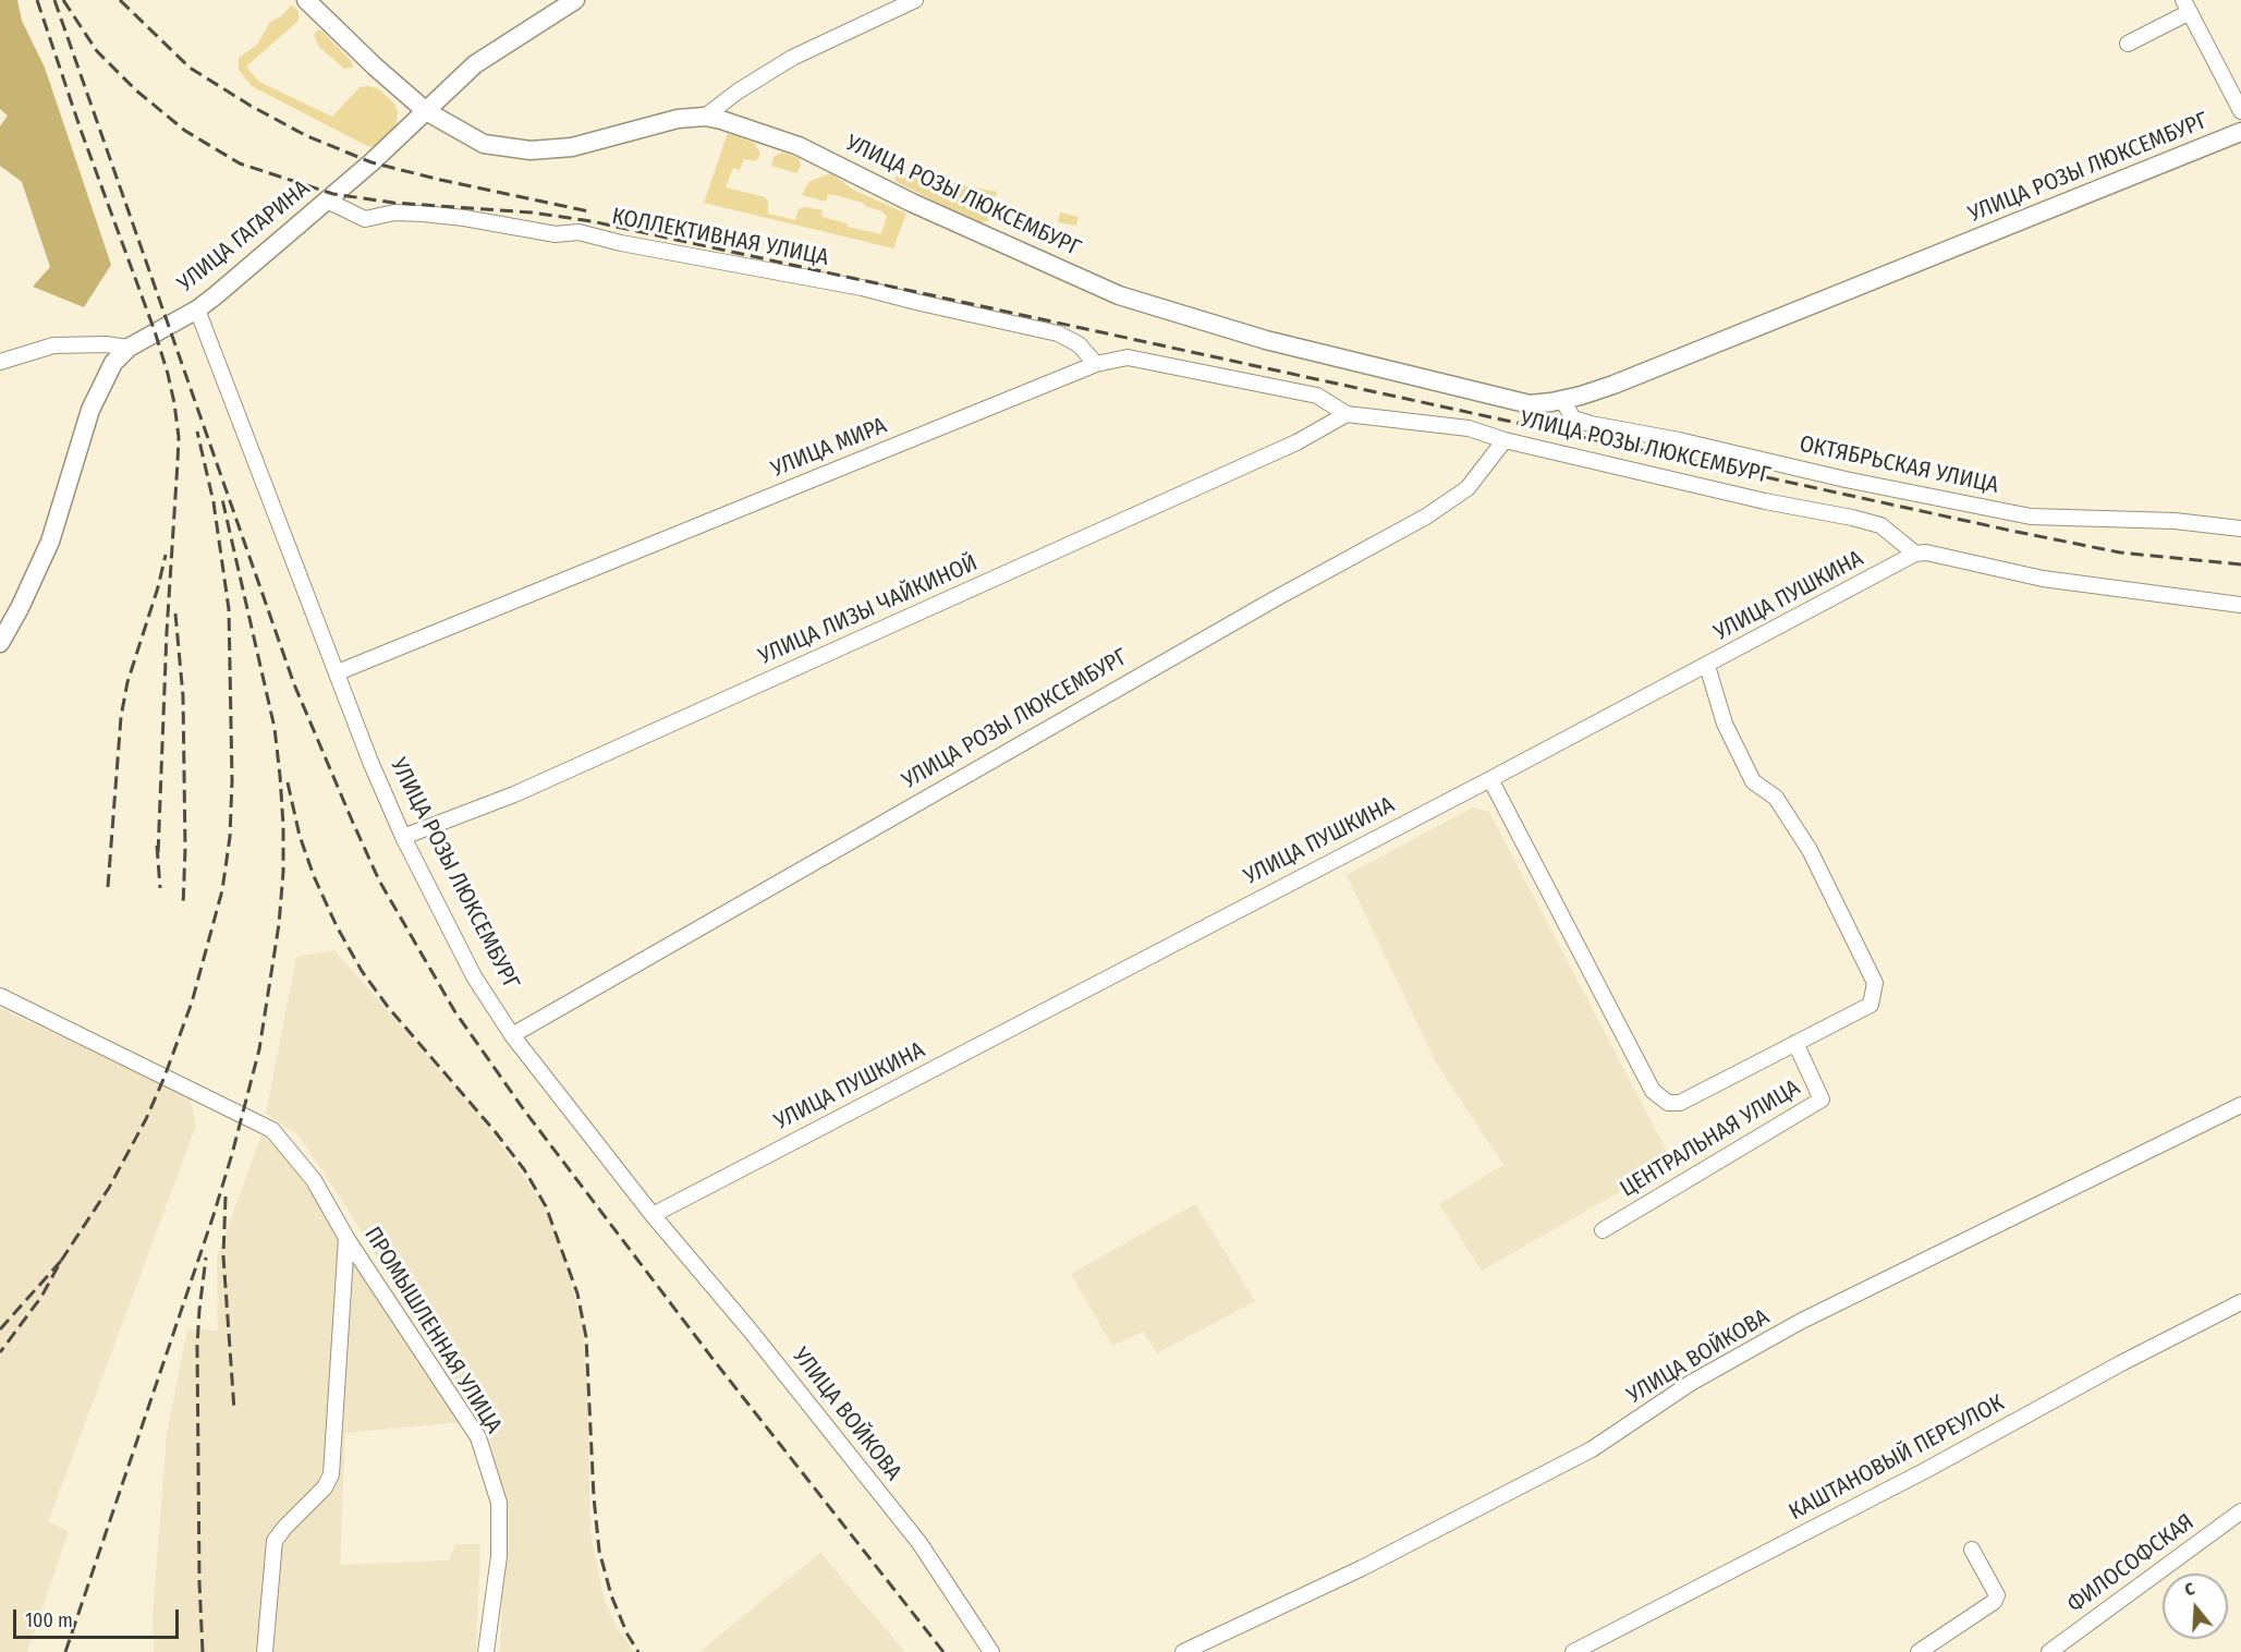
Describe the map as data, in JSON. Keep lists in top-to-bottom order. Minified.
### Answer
{"streets":{"main road":["УЛИЦА РОЗЫ ЛЮКСЕМБУРГ","УЛИЦА ГАГАРИНА"],"street":["КОЛЛЕКТИВНАЯ УЛИЦА","УЛИЦА МИРА","ОКТЯБРЬСКАЯ УЛИЦА","УЛИЦА ПУШКИНА","УЛИЦА ЛИЗЫ ЧАЙКИНОЙ","ЦЕНТРАЛЬНАЯ УЛИЦА","ПРОМЫШЛЕННАЯ УЛИЦА","УЛИЦА ВОЙКОВА","КАШТАНОВЫЙ ПЕРЕУЛОК","ФИЛОСОФСКАЯ"]},"crossings":[["УЛИЦА РОЗЫ ЛЮКСЕМБУРГ","УЛИЦА ГАГАРИНА"],["УЛИЦА РОЗЫ ЛЮКСЕМБУРГ","УЛИЦА МИРА"],["УЛИЦА РОЗЫ ЛЮКСЕМБУРГ","ОКТЯБРЬСКАЯ УЛИЦА"],["УЛИЦА РОЗЫ ЛЮКСЕМБУРГ","УЛИЦА ПУШКИНА"],["УЛИЦА РОЗЫ ЛЮКСЕМБУРГ","УЛИЦА ЛИЗЫ ЧАЙКИНОЙ"],["УЛИЦА ГАГАРИНА","КОЛЛЕКТИВНАЯ УЛИЦА"],["КОЛЛЕКТИВНАЯ УЛИЦА","УЛИЦА МИРА"],["УЛИЦА МИРА","УЛИЦА ЛИЗЫ ЧАЙКИНОЙ"],["УЛИЦА ПУШКИНА","УЛИЦА ВОЙКОВА"]],"scale_bar":"100 m","north":"top"}
